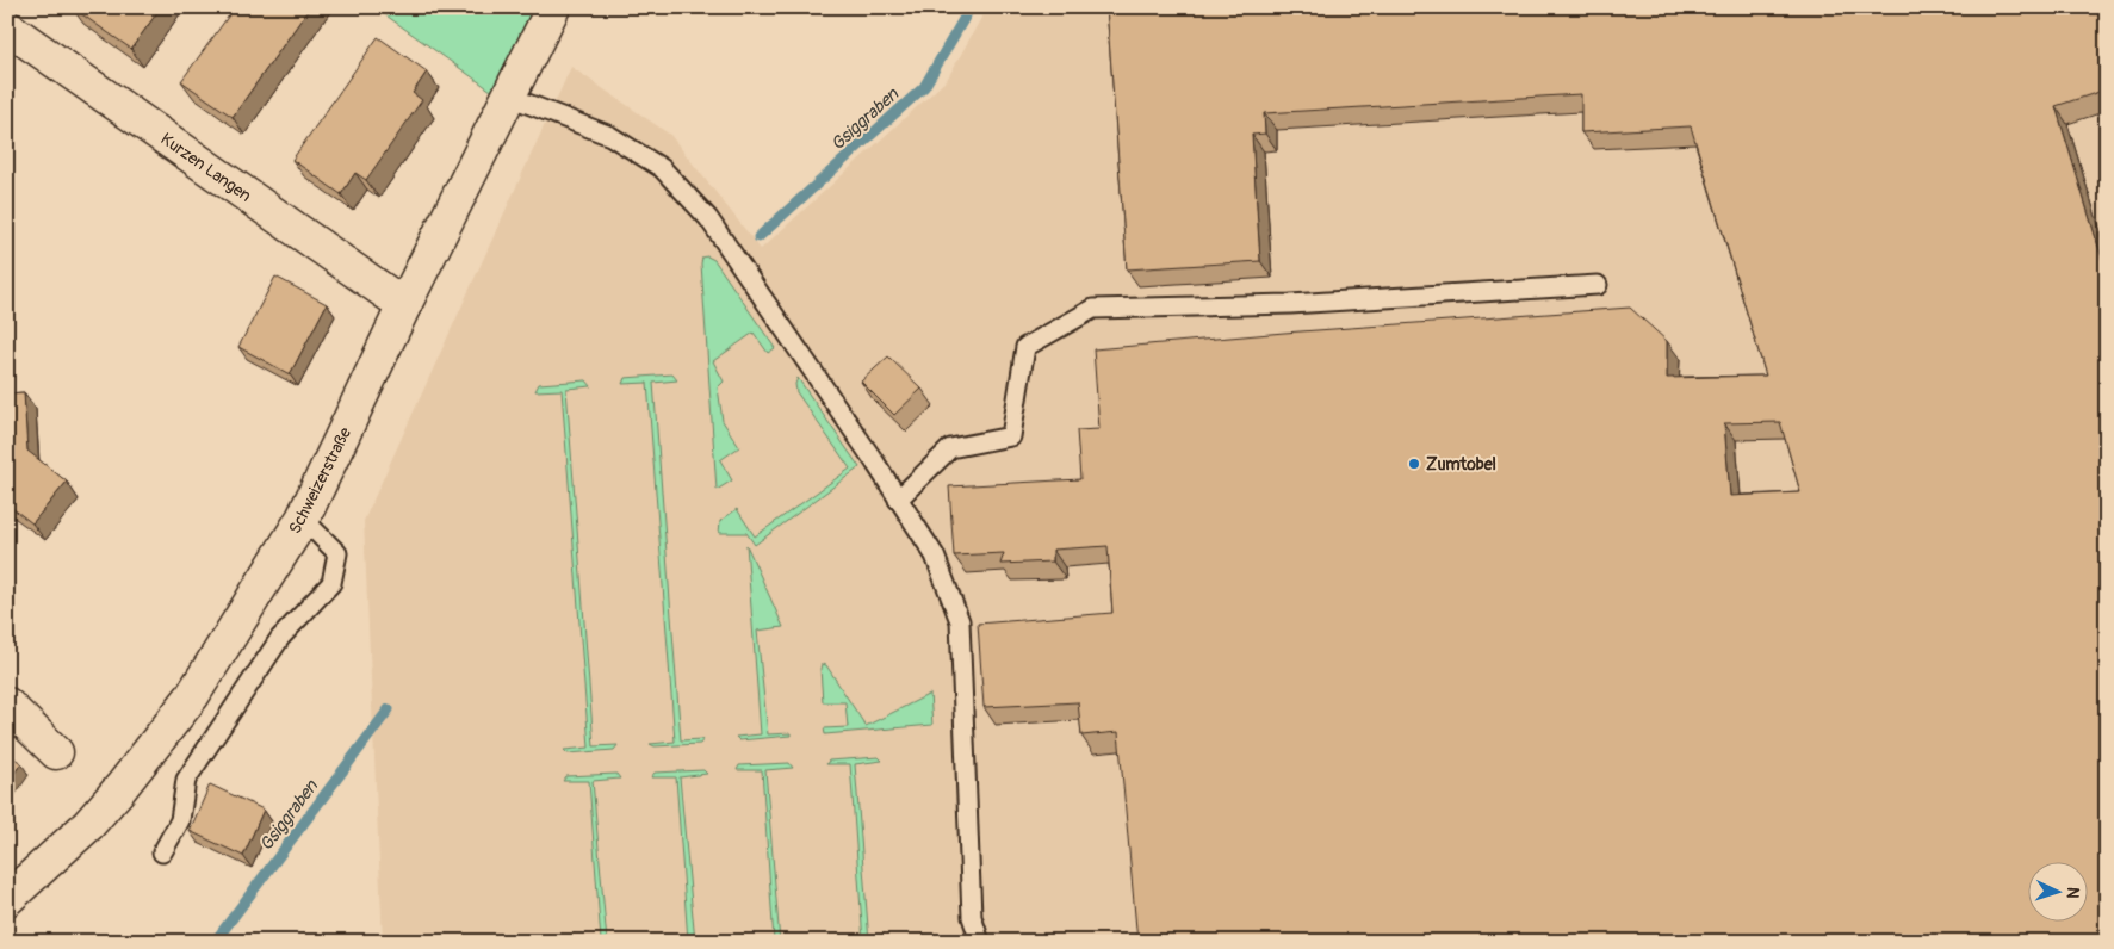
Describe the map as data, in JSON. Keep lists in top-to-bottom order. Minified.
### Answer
{"streets":{"street":["Kurzen Langen","Schweizerstraße"]},"crossings":[["Kurzen Langen","Schweizerstraße"]],"water":["Gsiggraben"],"places":["Zumtobel"],"north":"right"}
